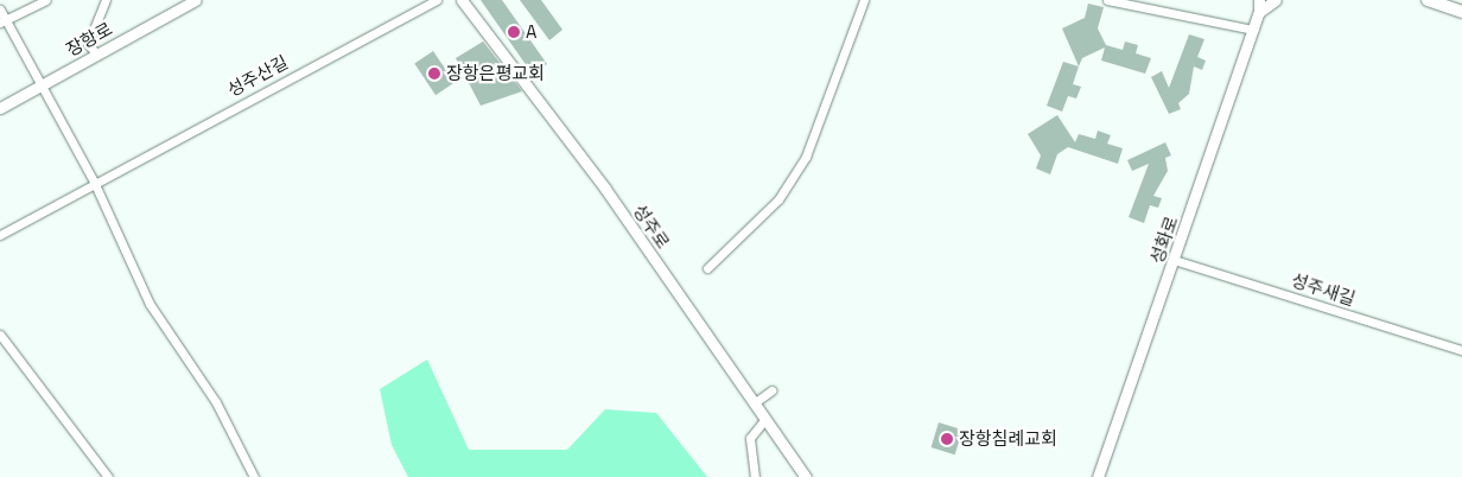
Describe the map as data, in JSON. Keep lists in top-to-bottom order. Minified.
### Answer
{"streets":{"street":["장항로","성주산길","성주로","성화로","성주새길"]},"crossings":[["성화로","성주새길"]],"places":["A","장항은평교회","장항침례교회"]}
